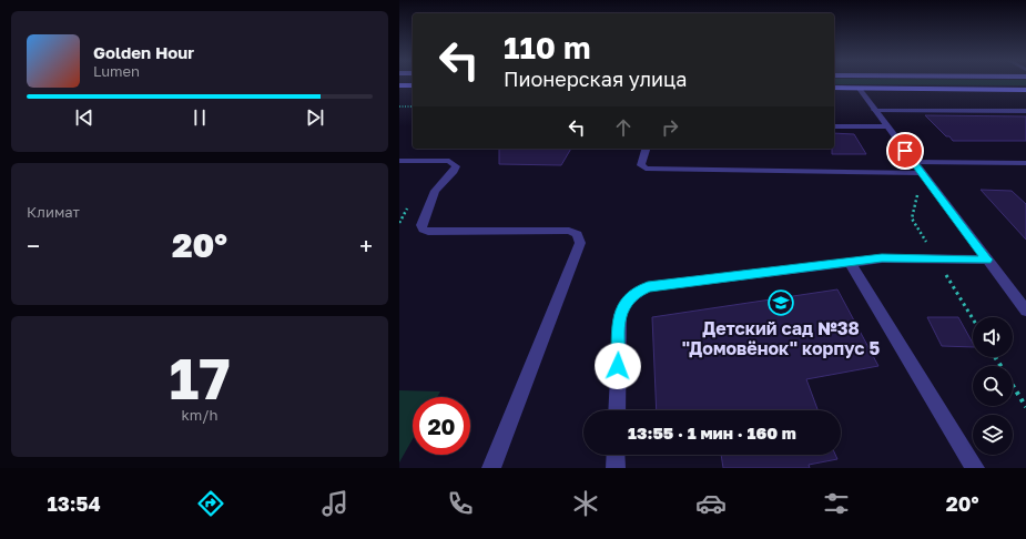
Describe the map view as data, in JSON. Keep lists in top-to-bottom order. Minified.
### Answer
{"places":{"school or university":["Детский сад №38 \"Домовёнок\" корпус 5"]},"page":{"turn":["110 m","Пионерская улица"],"song":["Golden Hour","Lumen"],"tile":["Климат",["17","km/h"]],"heat":["−","20°","+"],"limit":"20","trip":"13:55 · 1 мин · 160 m","tabs":["13:54","20°"]}}
